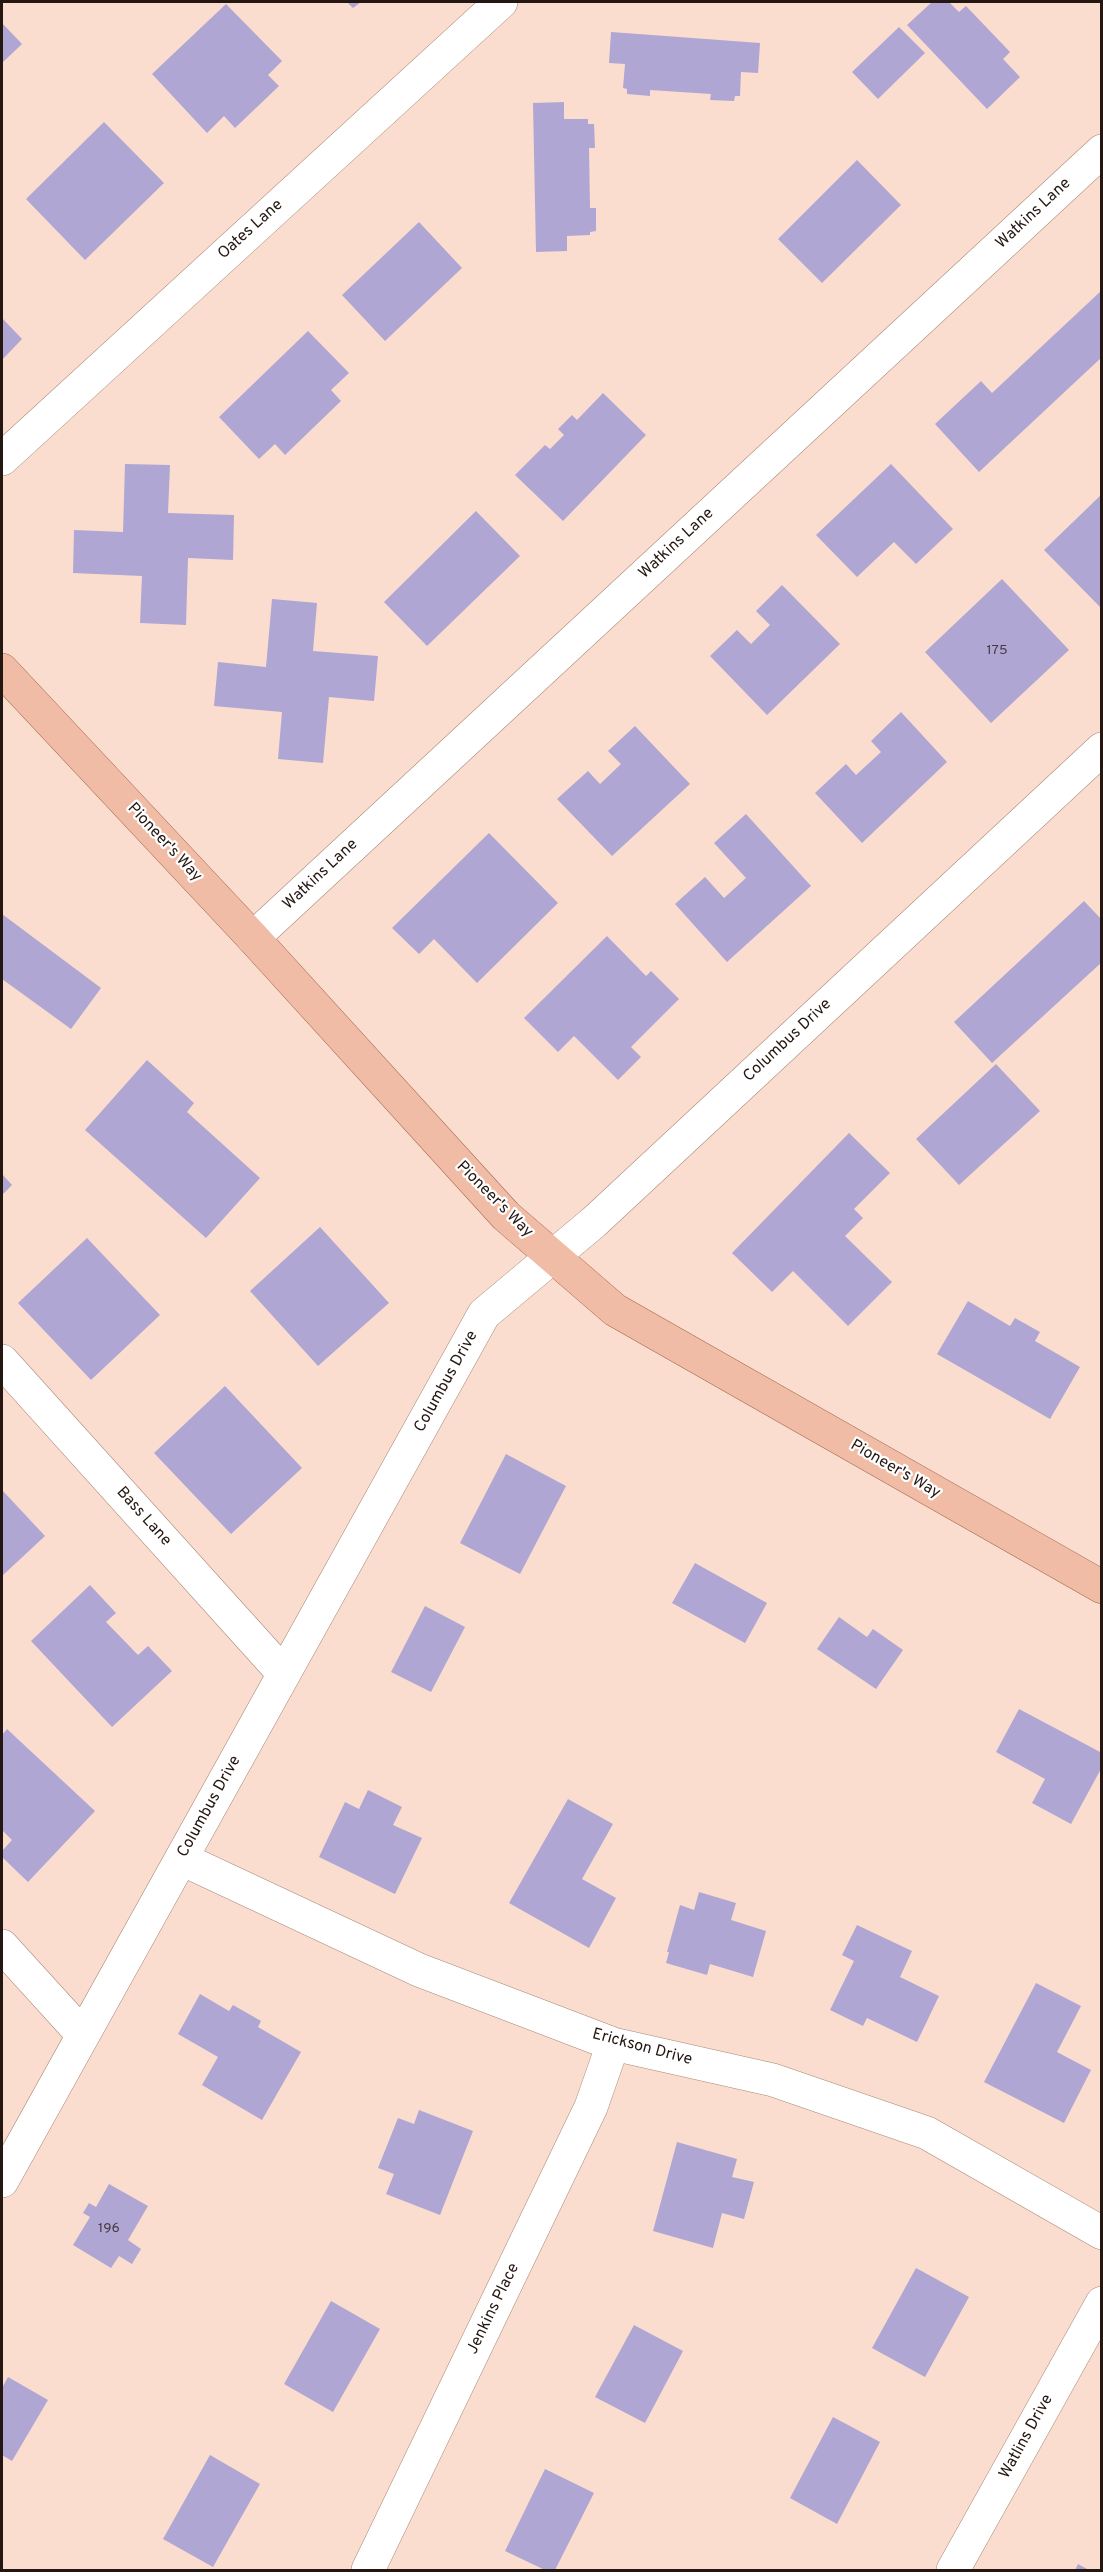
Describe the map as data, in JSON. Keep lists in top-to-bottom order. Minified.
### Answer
{"streets":{"main road":["Pioneer's Way"],"street":["Watkins Lane","Oates Lane","Columbus Drive","Bass Lane","Erickson Drive","Jenkins Place","Watlins Drive"]},"crossings":[["Watkins Lane","Pioneer's Way"],["Pioneer's Way","Columbus Drive"],["Columbus Drive","Bass Lane"],["Columbus Drive","Erickson Drive"],["Erickson Drive","Jenkins Place"]],"house_numbers":["175","196"]}
